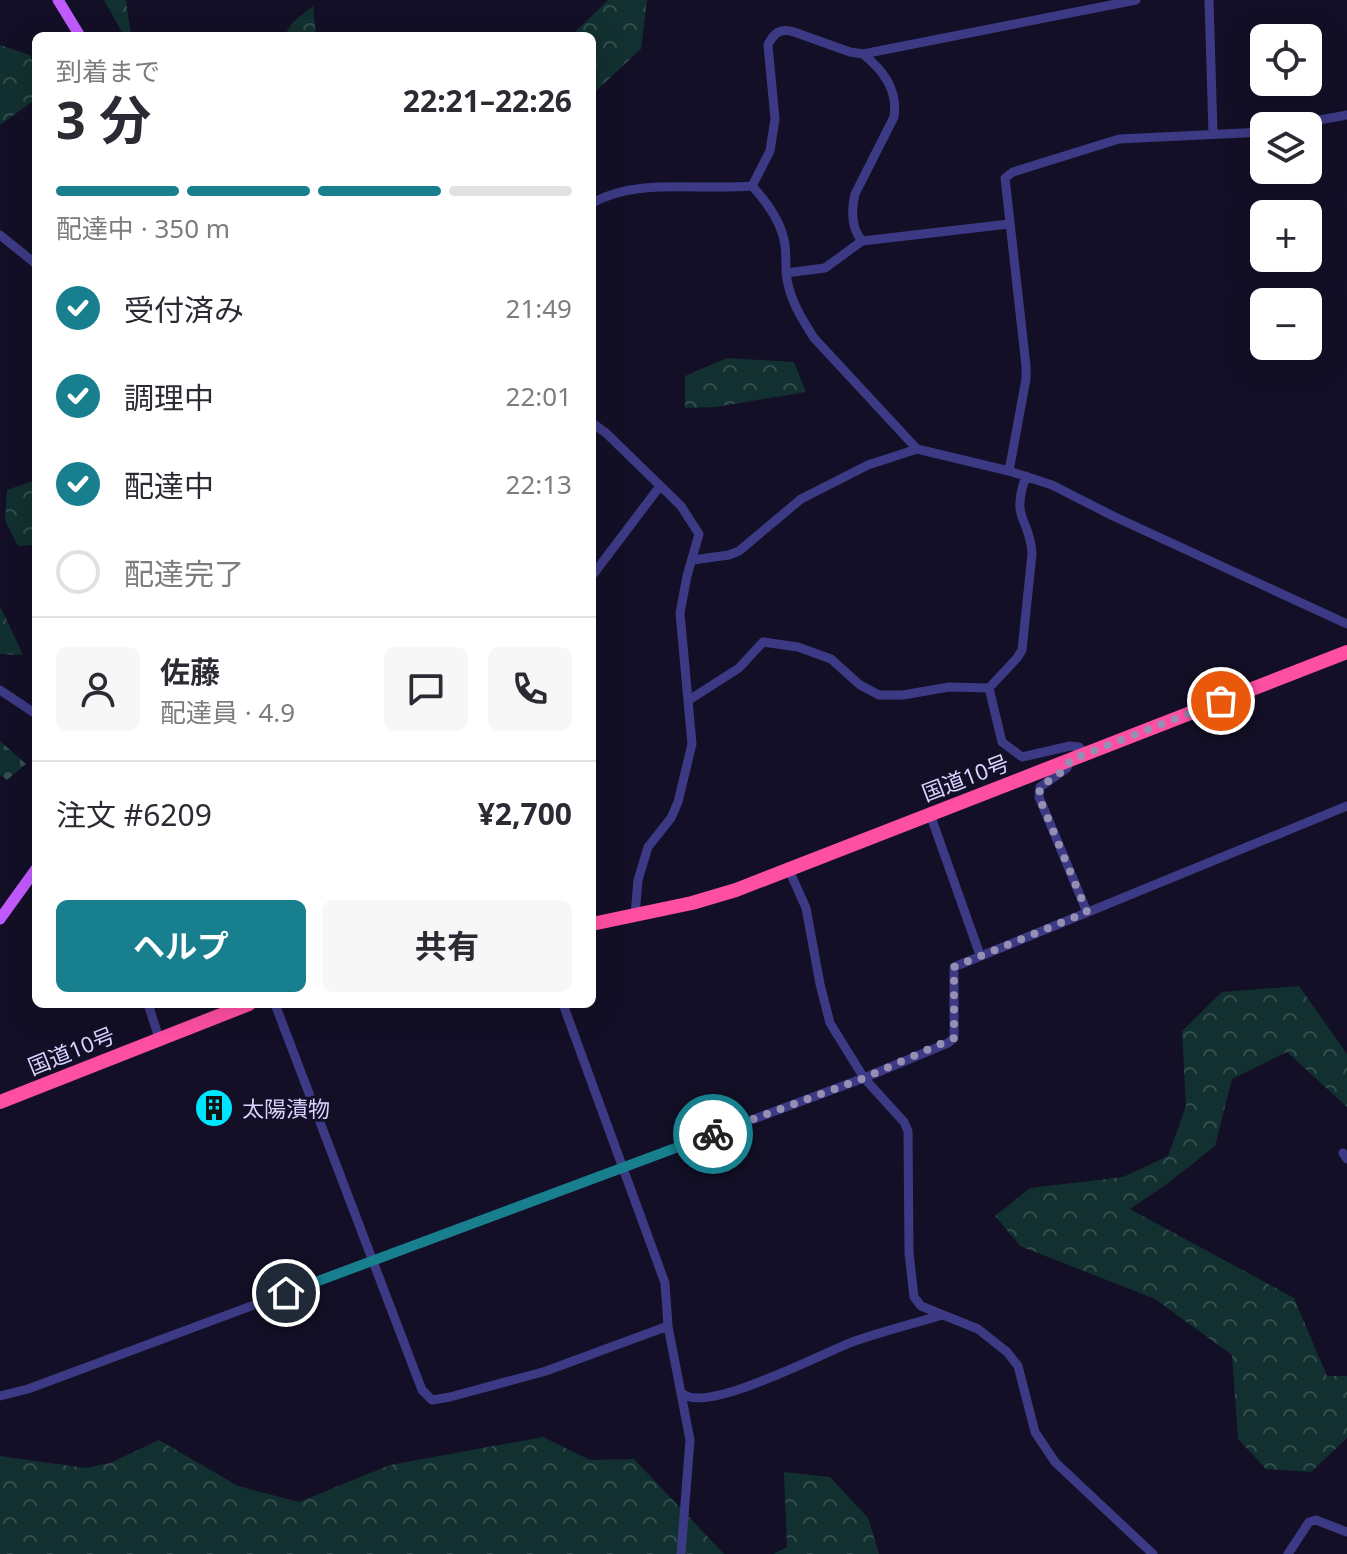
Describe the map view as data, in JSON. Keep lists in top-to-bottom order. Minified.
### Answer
{"streets":{"highway":["国道10号"]},"places":{"building":["太陽漬物"]},"page":{"map_buttons":["+","−"],"heading":["3 分","到着まで","22:21–22:26"],"panel":["佐藤","配達員 · 4.9","注文 #6209","¥2,700"],"bar":"配達中 · 350 m","list":[["受付済み","21:49"],["調理中","22:01"],["配達中","22:13"],"配達完了"],"buttons":["ヘルプ","共有"]}}
